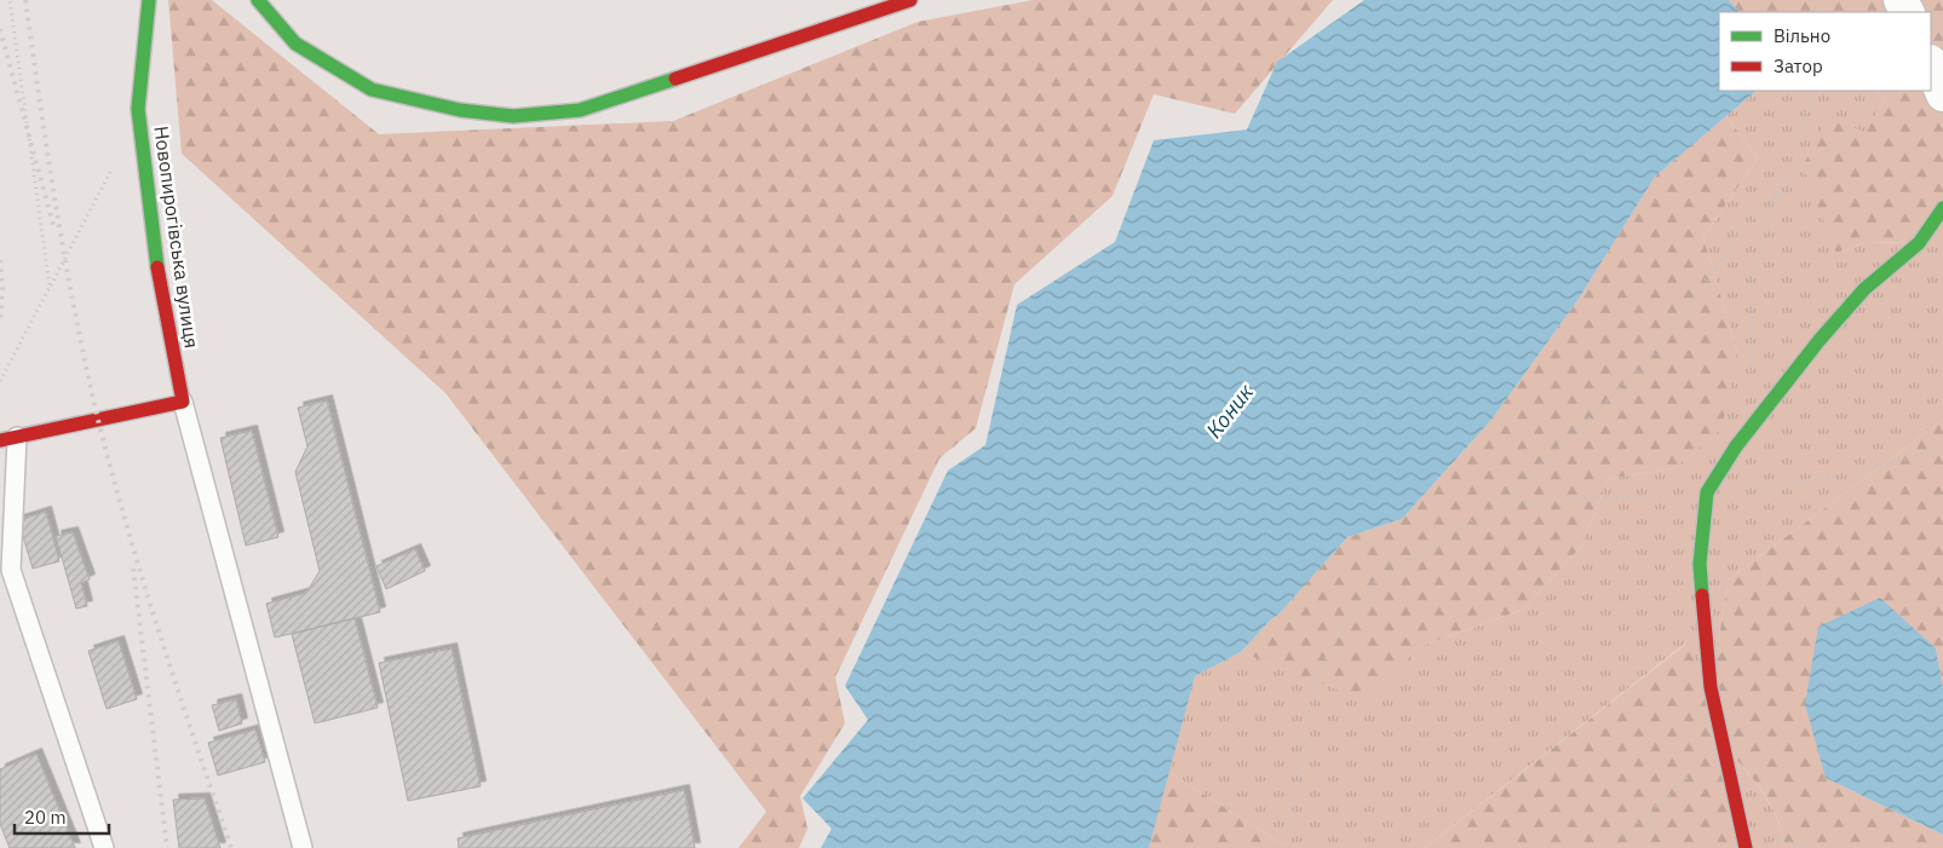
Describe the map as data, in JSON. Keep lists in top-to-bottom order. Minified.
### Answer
{"streets":{"street":["Новопирогівська вулиця"]},"water":["Коник"],"legend":["Вільно","Затор"],"scale_bar":"20 m"}
